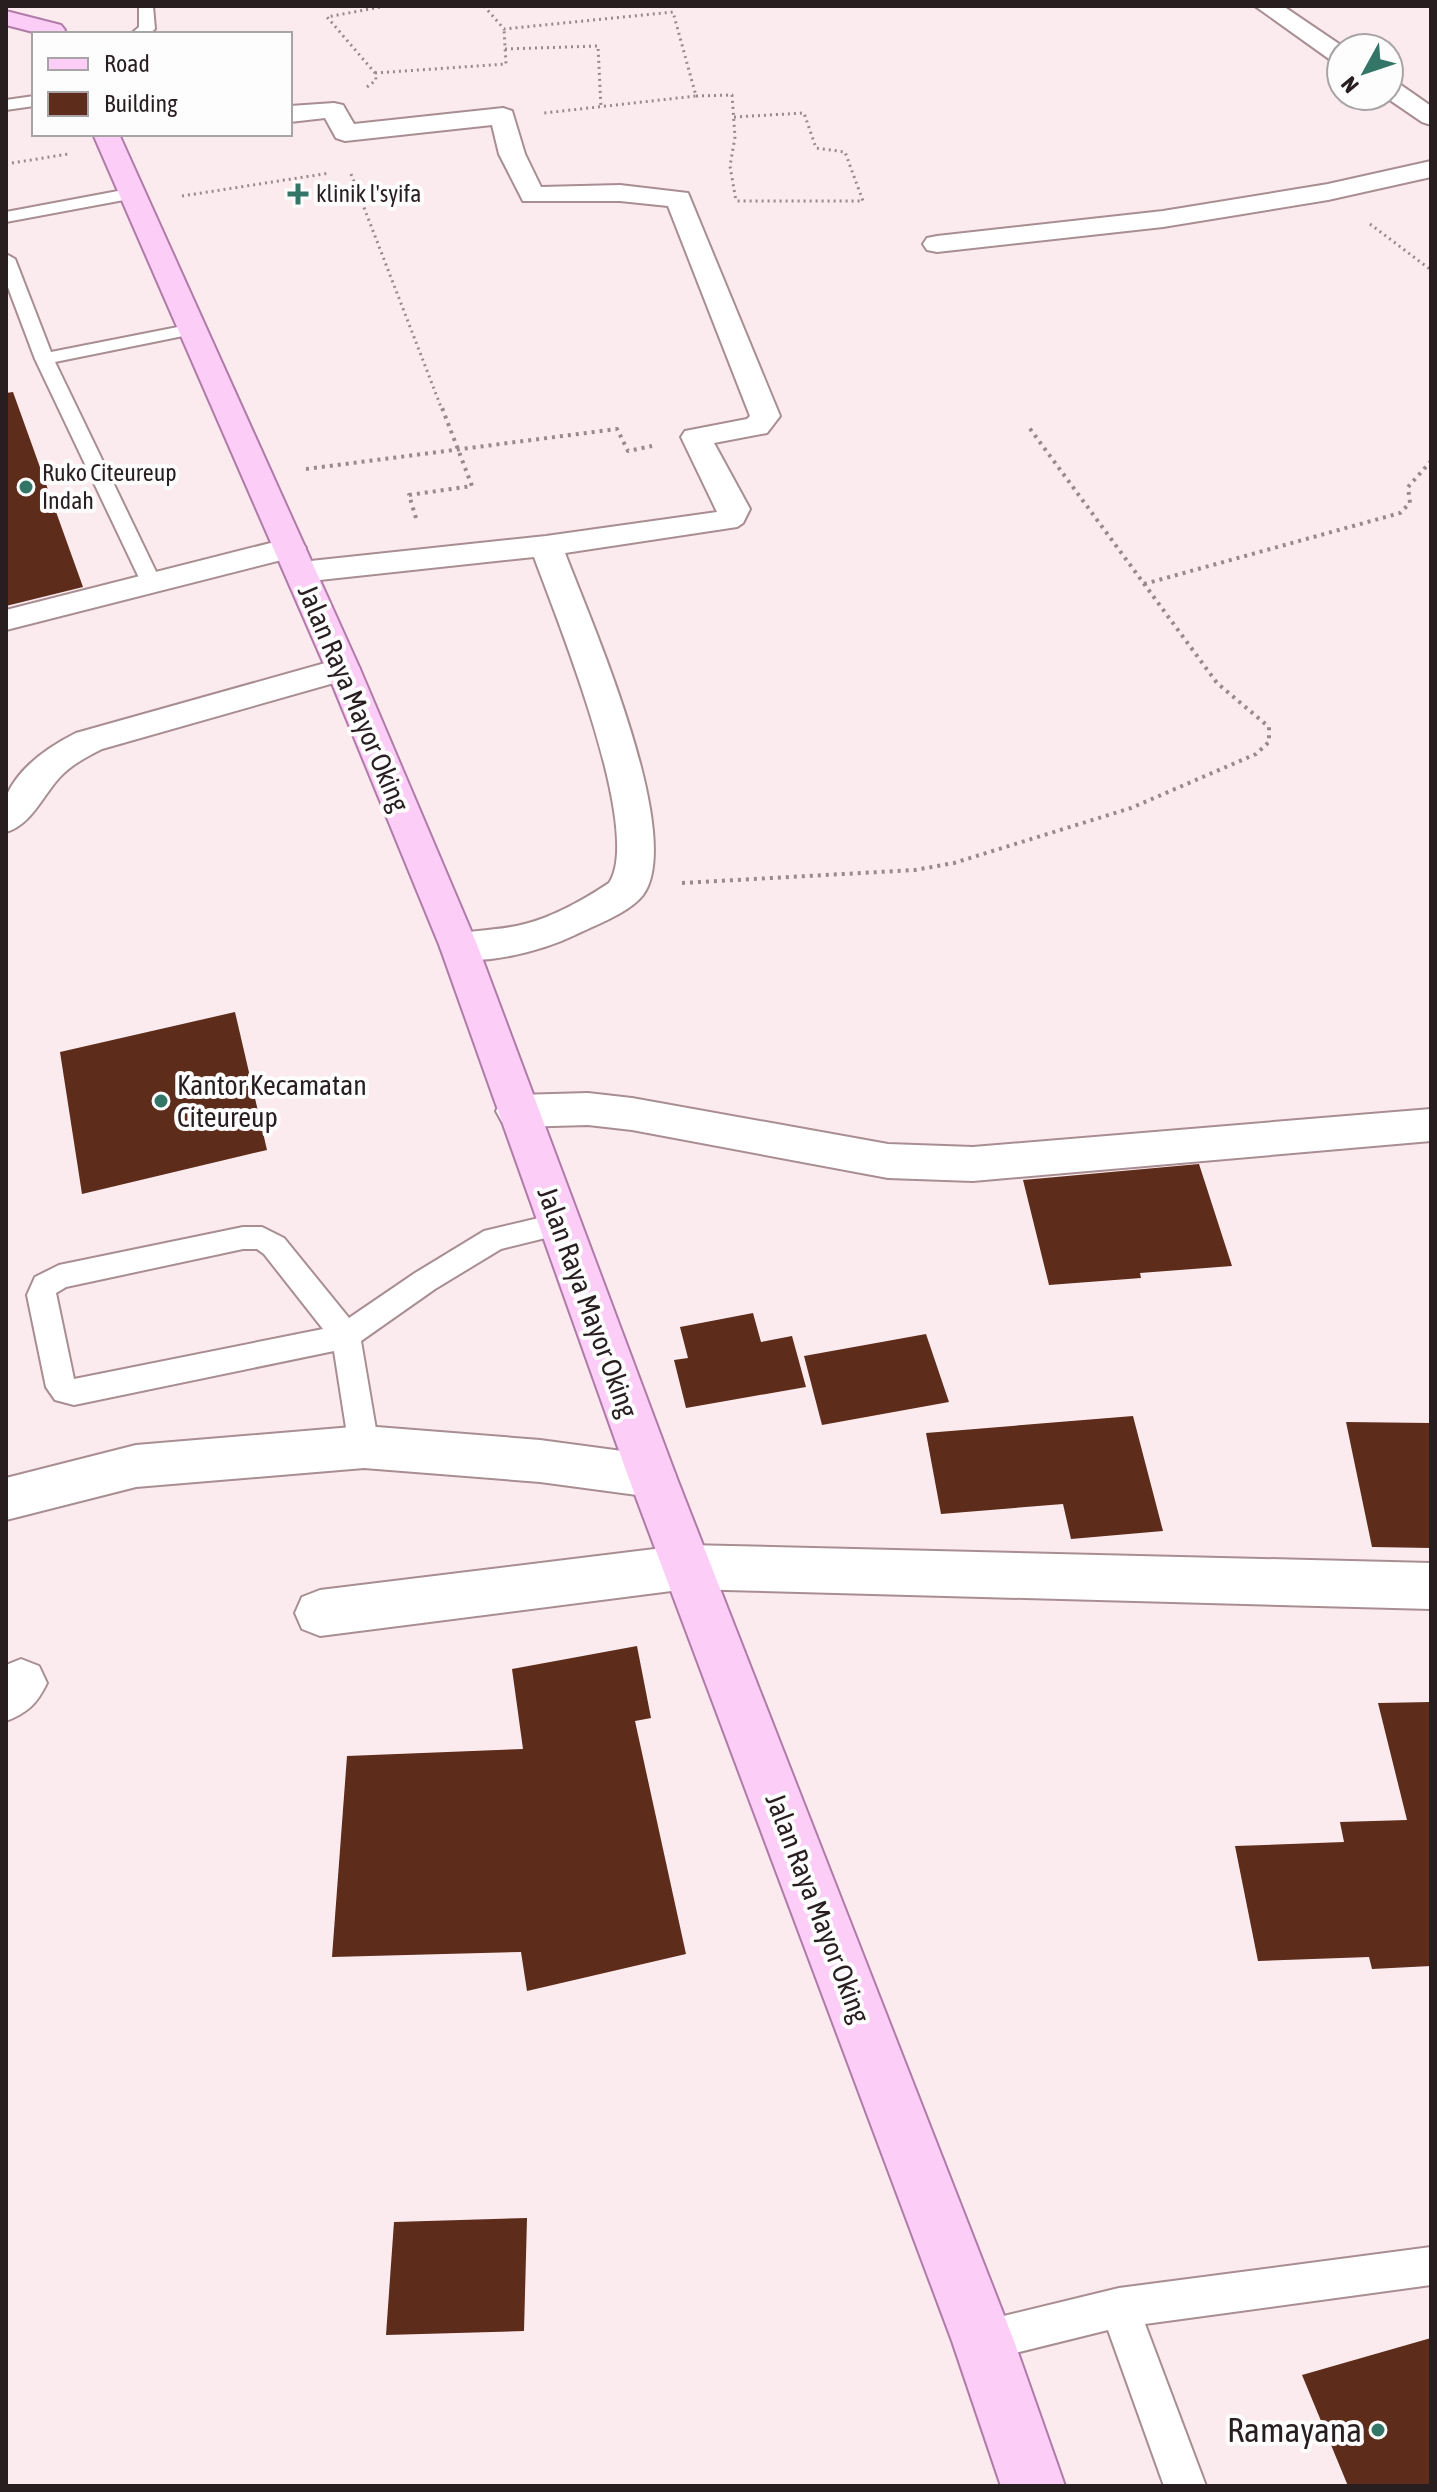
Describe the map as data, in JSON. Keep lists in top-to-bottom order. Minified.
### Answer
{"streets":{"main road":["Jalan Raya Mayor Oking"]},"places":{"health":["klinik l'syifa"],"other":["Ruko Citeureup Indah","Kantor Kecamatan Citeureup","Ramayana"]},"legend":["Road","Building"],"north":"bottom left"}
